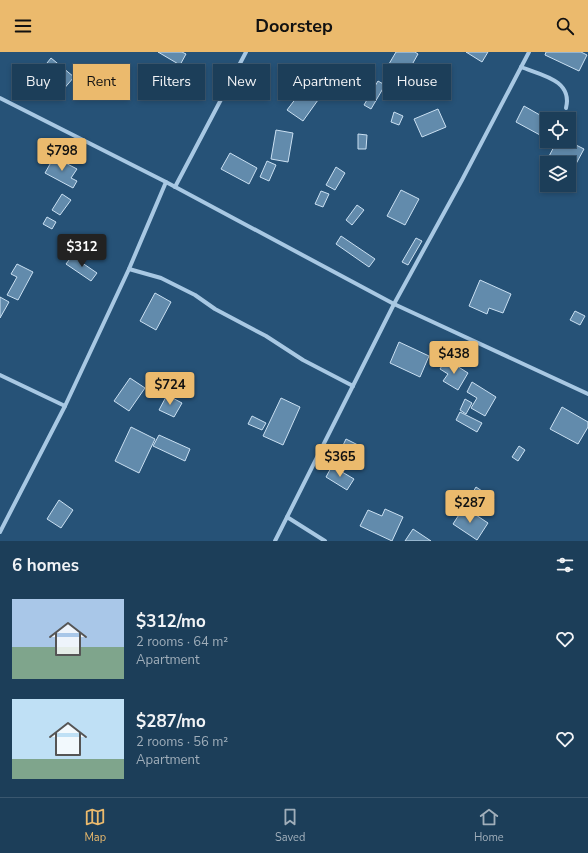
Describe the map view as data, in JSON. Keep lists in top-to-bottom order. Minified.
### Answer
{"page":{"header":"Doorstep","chip":["Buy","Rent","Filters","New","Apartment","House"],"price":["$798","$312","$438","$724","$365","$287"],"heading":"6 homes","list":[{"name":"$312/mo","note":"2 rooms · 64 m² · Apartment"},{"name":"$287/mo","note":"2 rooms · 56 m² · Apartment"}],"tabs":["Map","Saved","Home"]}}
